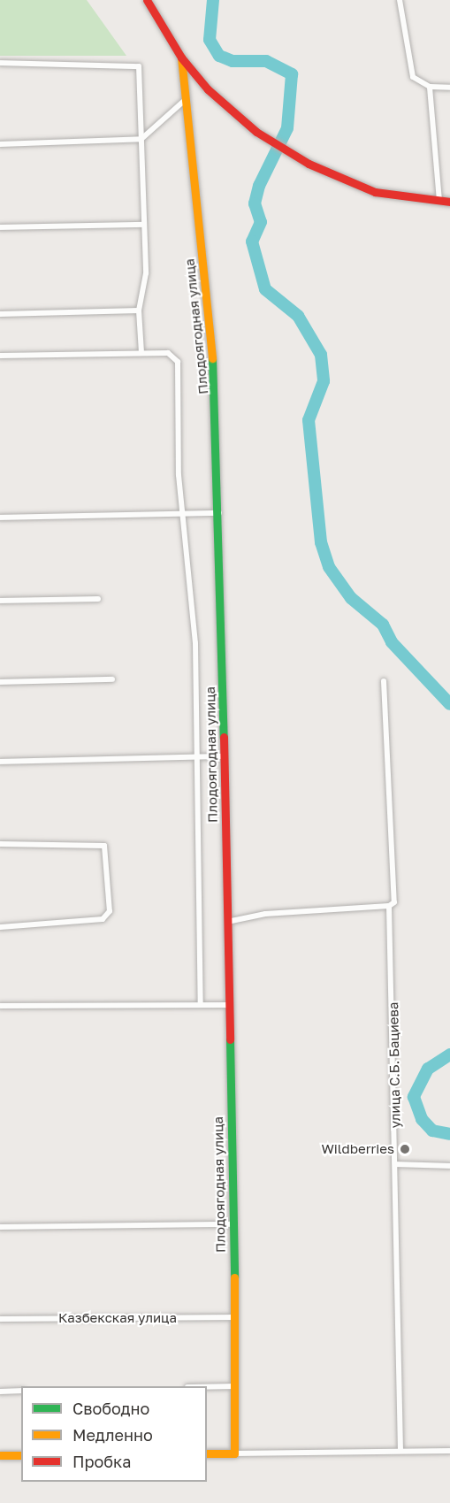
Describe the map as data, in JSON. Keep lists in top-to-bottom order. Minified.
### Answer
{"streets":{"street":["Плодоягодная улица","улица С.Б. Бациева","Казбекская улица"]},"crossings":[["Плодоягодная улица","Казбекская улица"]],"places":["Wildberries"],"legend":["Свободно","Медленно","Пробка"]}
